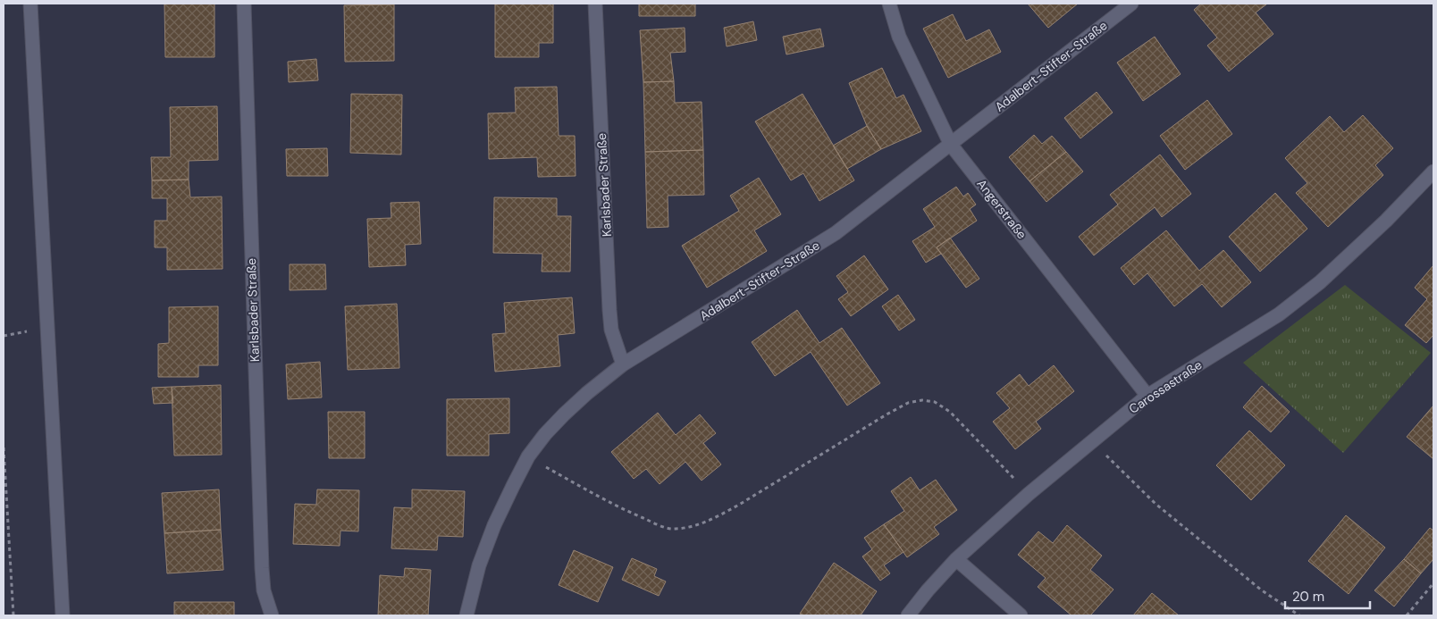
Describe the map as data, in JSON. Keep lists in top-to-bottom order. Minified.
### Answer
{"streets":{"street":["Adalbert-Stifter-Straße","Karlsbader Straße","Angerstraße","Carossastraße"]},"crossings":[["Adalbert-Stifter-Straße","Karlsbader Straße"],["Adalbert-Stifter-Straße","Angerstraße"],["Angerstraße","Carossastraße"]],"scale_bar":"20 m"}
